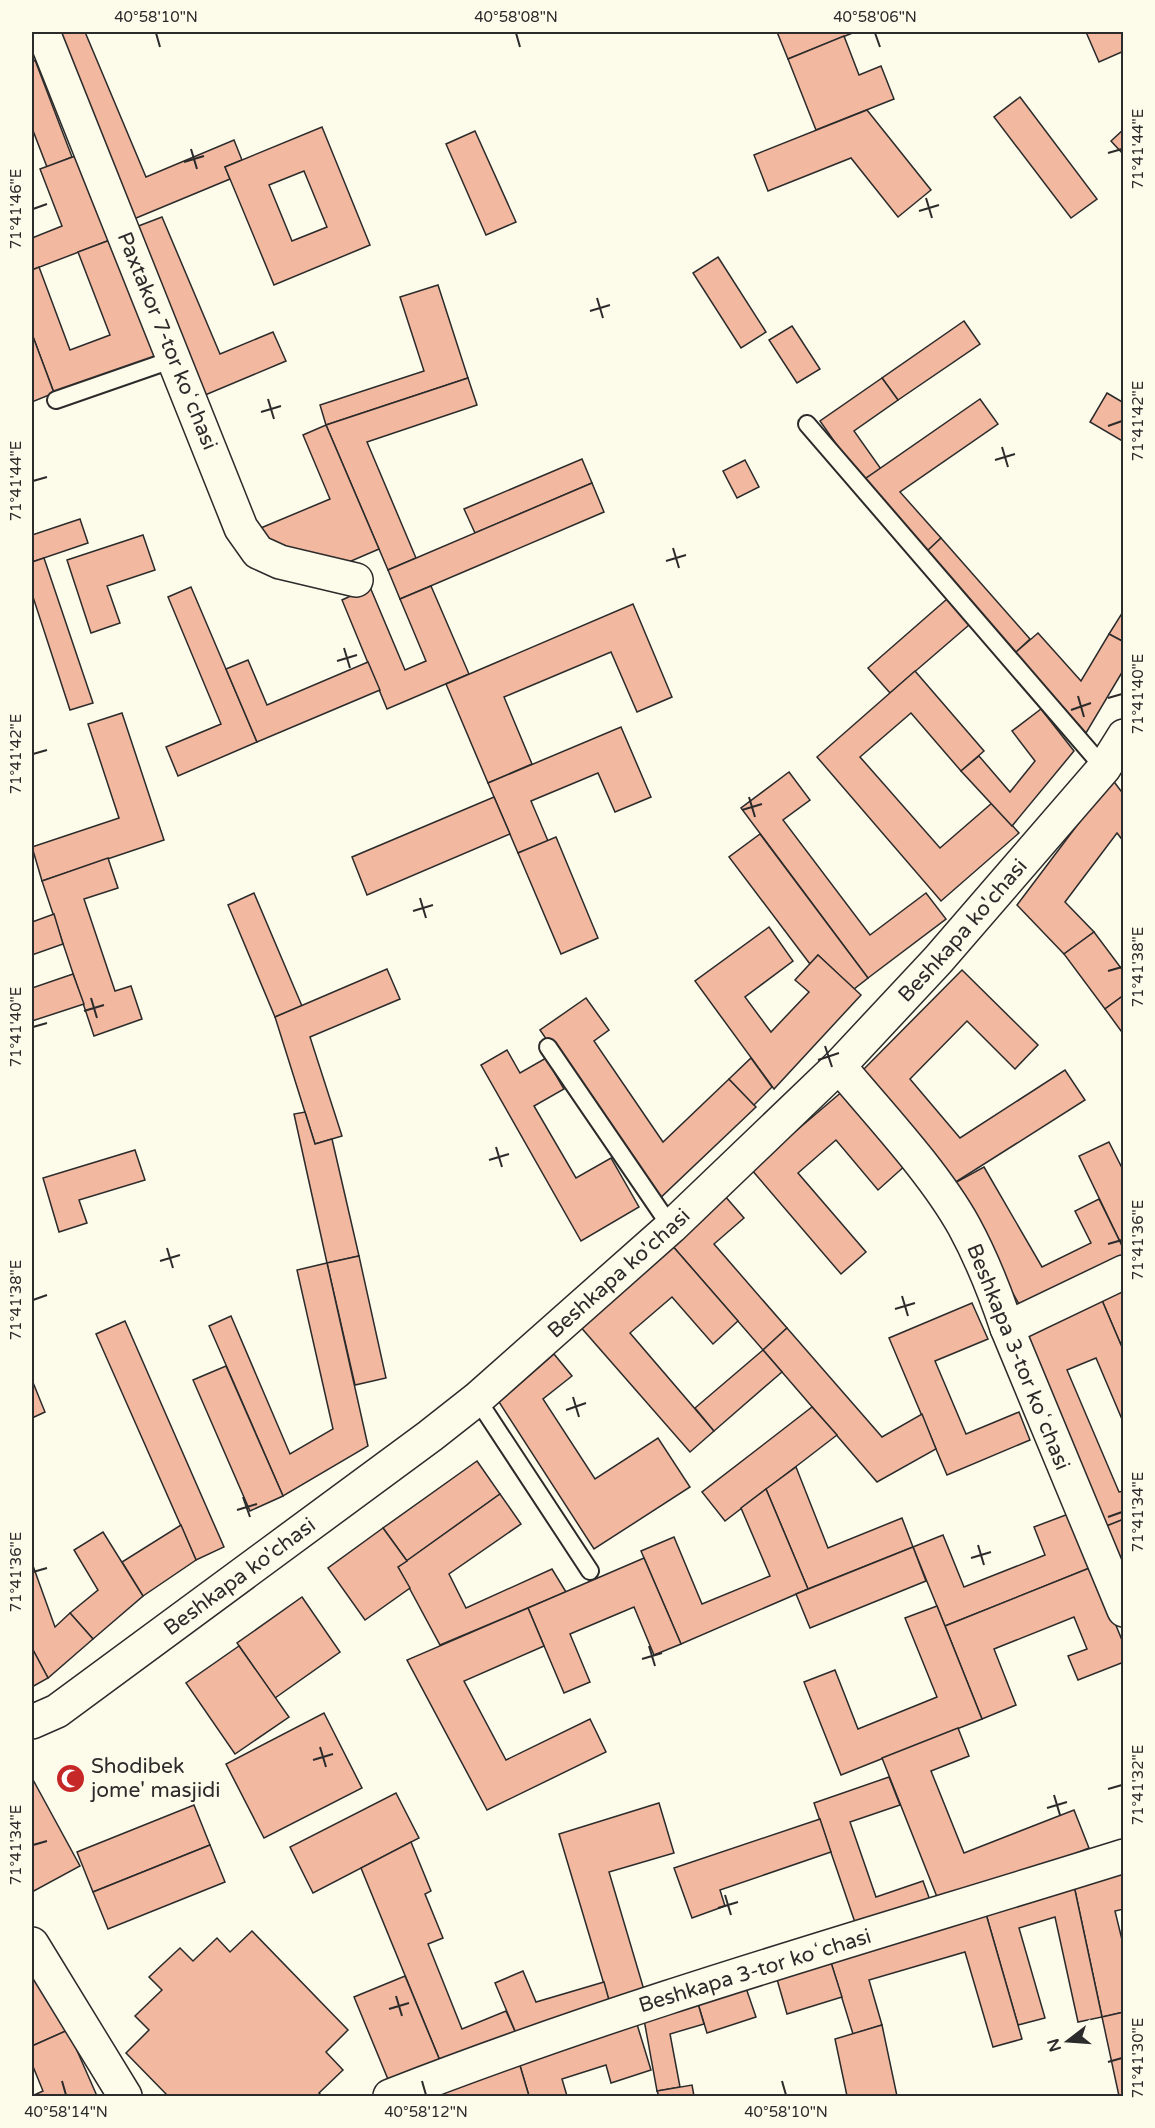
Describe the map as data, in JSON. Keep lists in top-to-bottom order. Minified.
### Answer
{"streets":{"street":["Paxtakor 7-tor koʻchasi","Beshkapa ko'chasi","Beshkapa 3-tor koʻchasi"]},"crossings":[["Beshkapa ko'chasi","Beshkapa 3-tor koʻchasi"]],"places":{"mosque":["Shodibek jome' masjidi"]},"north":"left","coordinates":["40°58'10\"N","40°58'08\"N","40°58'06\"N","71°41'44\"E","71°41'46\"E","71°41'42\"E","71°41'40\"E","71°41'38\"E","71°41'36\"E","71°41'34\"E","71°41'32\"E","71°41'30\"E","40°58'14\"N","40°58'12\"N"]}
